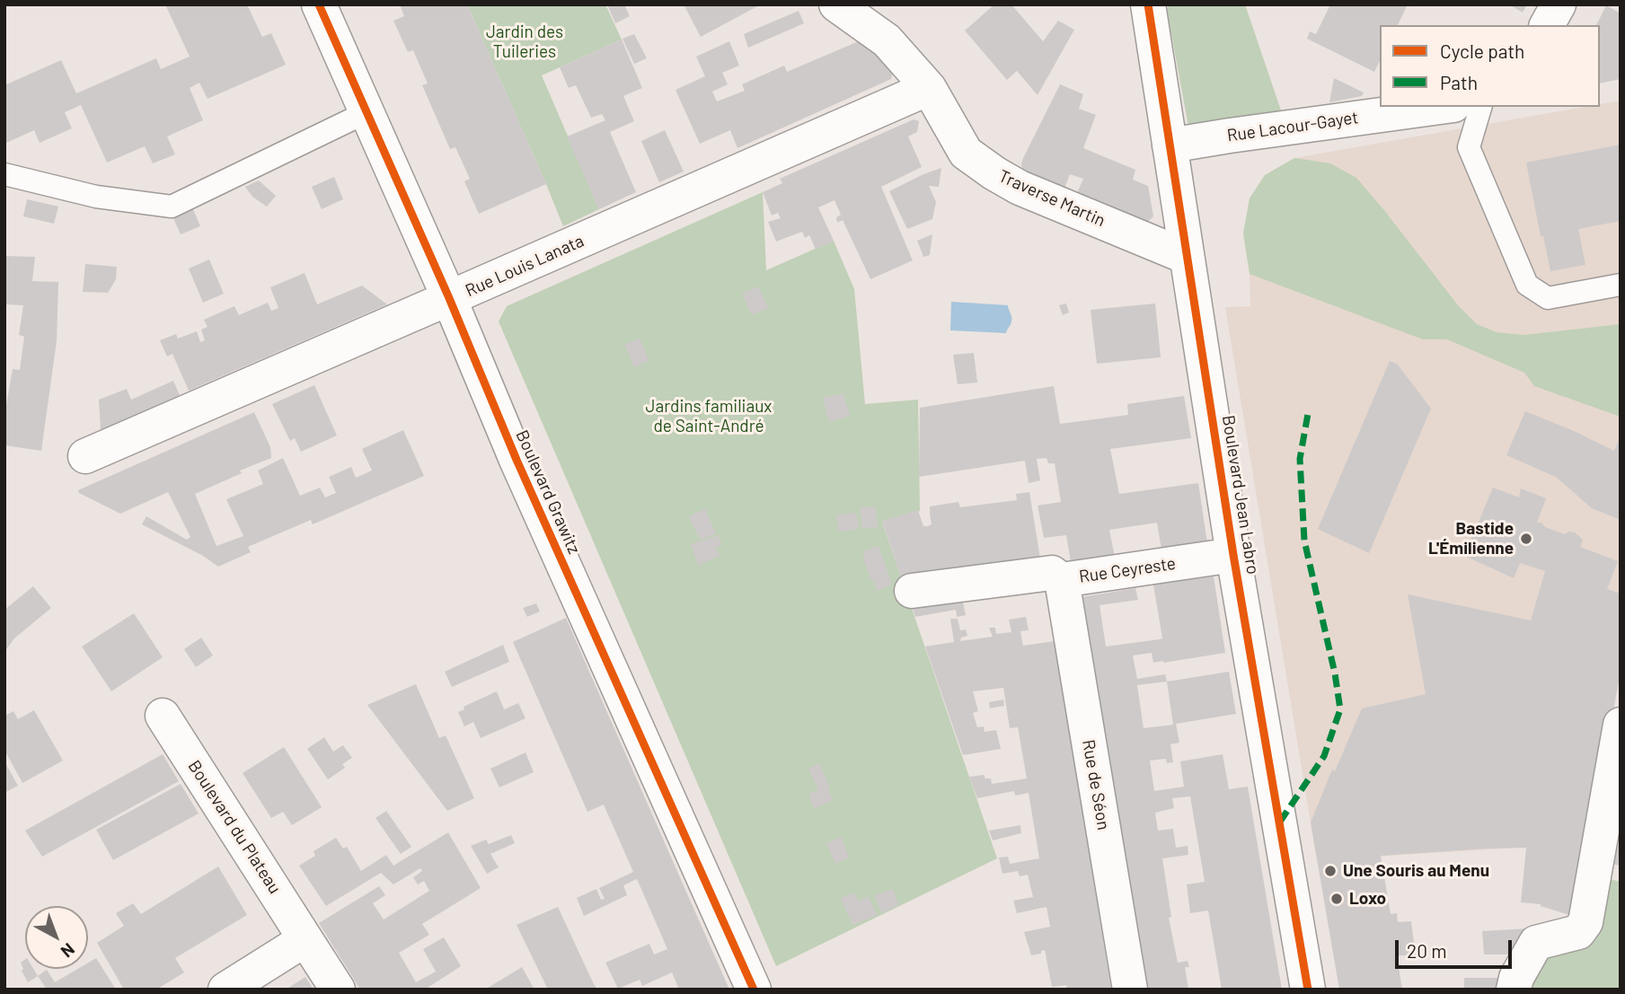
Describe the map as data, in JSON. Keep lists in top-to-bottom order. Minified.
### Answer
{"streets":{"street":["Rue Lacour-Gayet","Traverse Martin","Rue Louis Lanata","Boulevard Grawitz","Boulevard Jean Labro","Rue Ceyreste","Rue de Séon","Boulevard du Plateau"]},"crossings":[["Rue Lacour-Gayet","Boulevard Jean Labro"],["Traverse Martin","Rue Louis Lanata"],["Traverse Martin","Boulevard Jean Labro"],["Rue Louis Lanata","Boulevard Grawitz"],["Boulevard Jean Labro","Rue Ceyreste"],["Rue Ceyreste","Rue de Séon"]],"parks":["Jardin des Tuileries","Jardins familiaux de Saint-André"],"places":["Bastide L'Émilienne","Une Souris au Menu","Loxo"],"legend":["Cycle path","Path"],"scale_bar":"20 m","north":"bottom right"}
